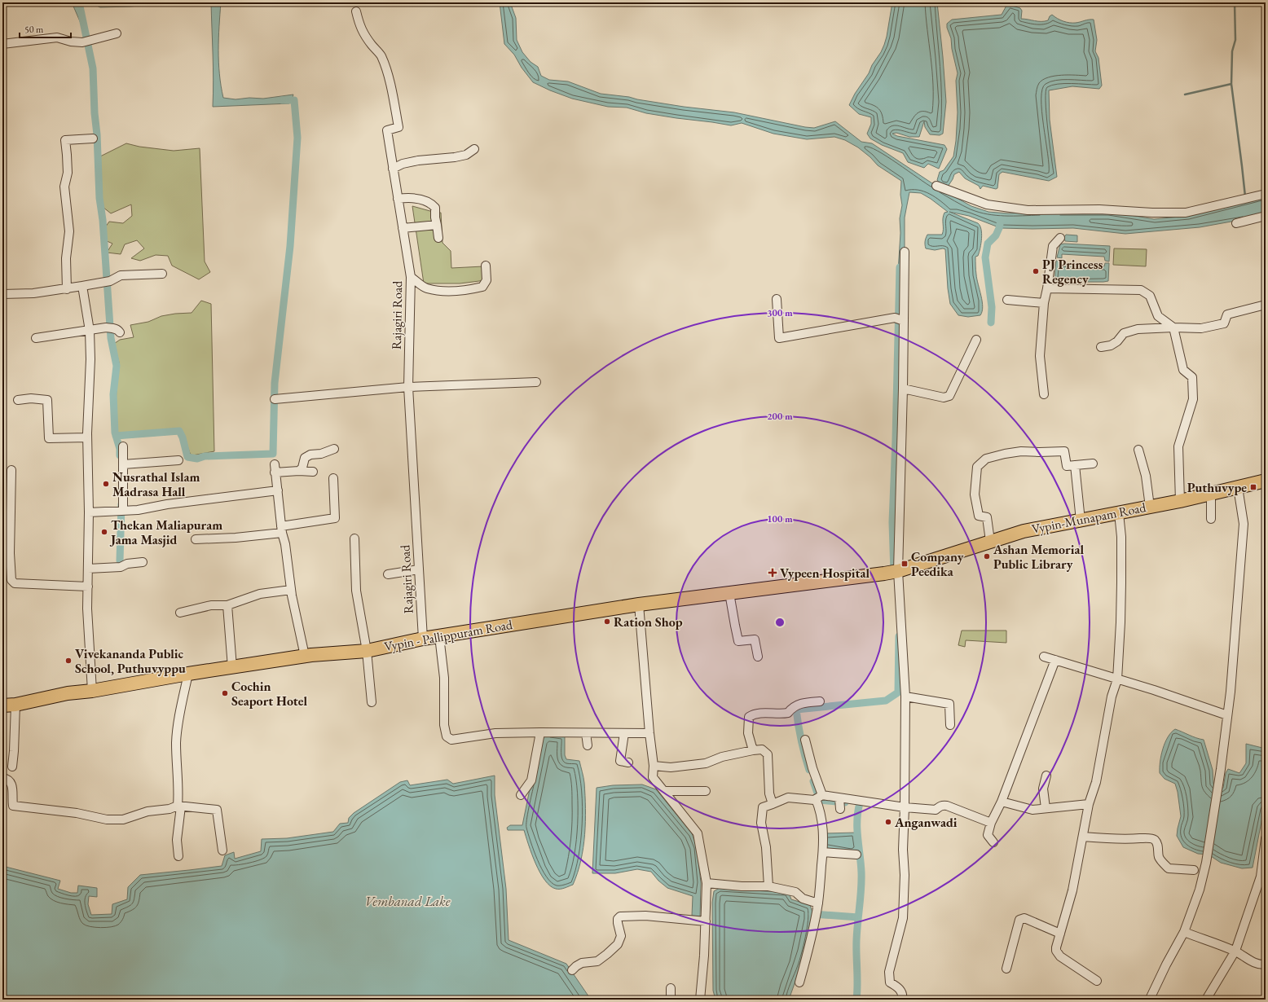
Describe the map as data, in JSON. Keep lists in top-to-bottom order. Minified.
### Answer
{"streets":{"main road":["Vypin-Munapam Road","Vypin - Pallippuram Road"],"street":["Rajagiri Road"]},"crossings":[["Rajagiri Road","Vypin - Pallippuram Road"],["Vypin-Munapam Road","Vypin - Pallippuram Road"]],"water":["Vembanad Lake"],"places":{"other":["PJ Princess Regency","Nusrathal Islam Madrasa Hall","Thekan Maliapuram Jama Masjid","Ashan Memorial Public Library","Ration Shop","Vivekananda Public School, Puthuvyppu","Cochin Seaport Hotel","Anganwadi"],"transit":["Puthuvype","Company Peedika"],"health":["Vypeen Hospital"]},"scale_bar":"50 m","rings":["300 m","200 m","100 m"]}
